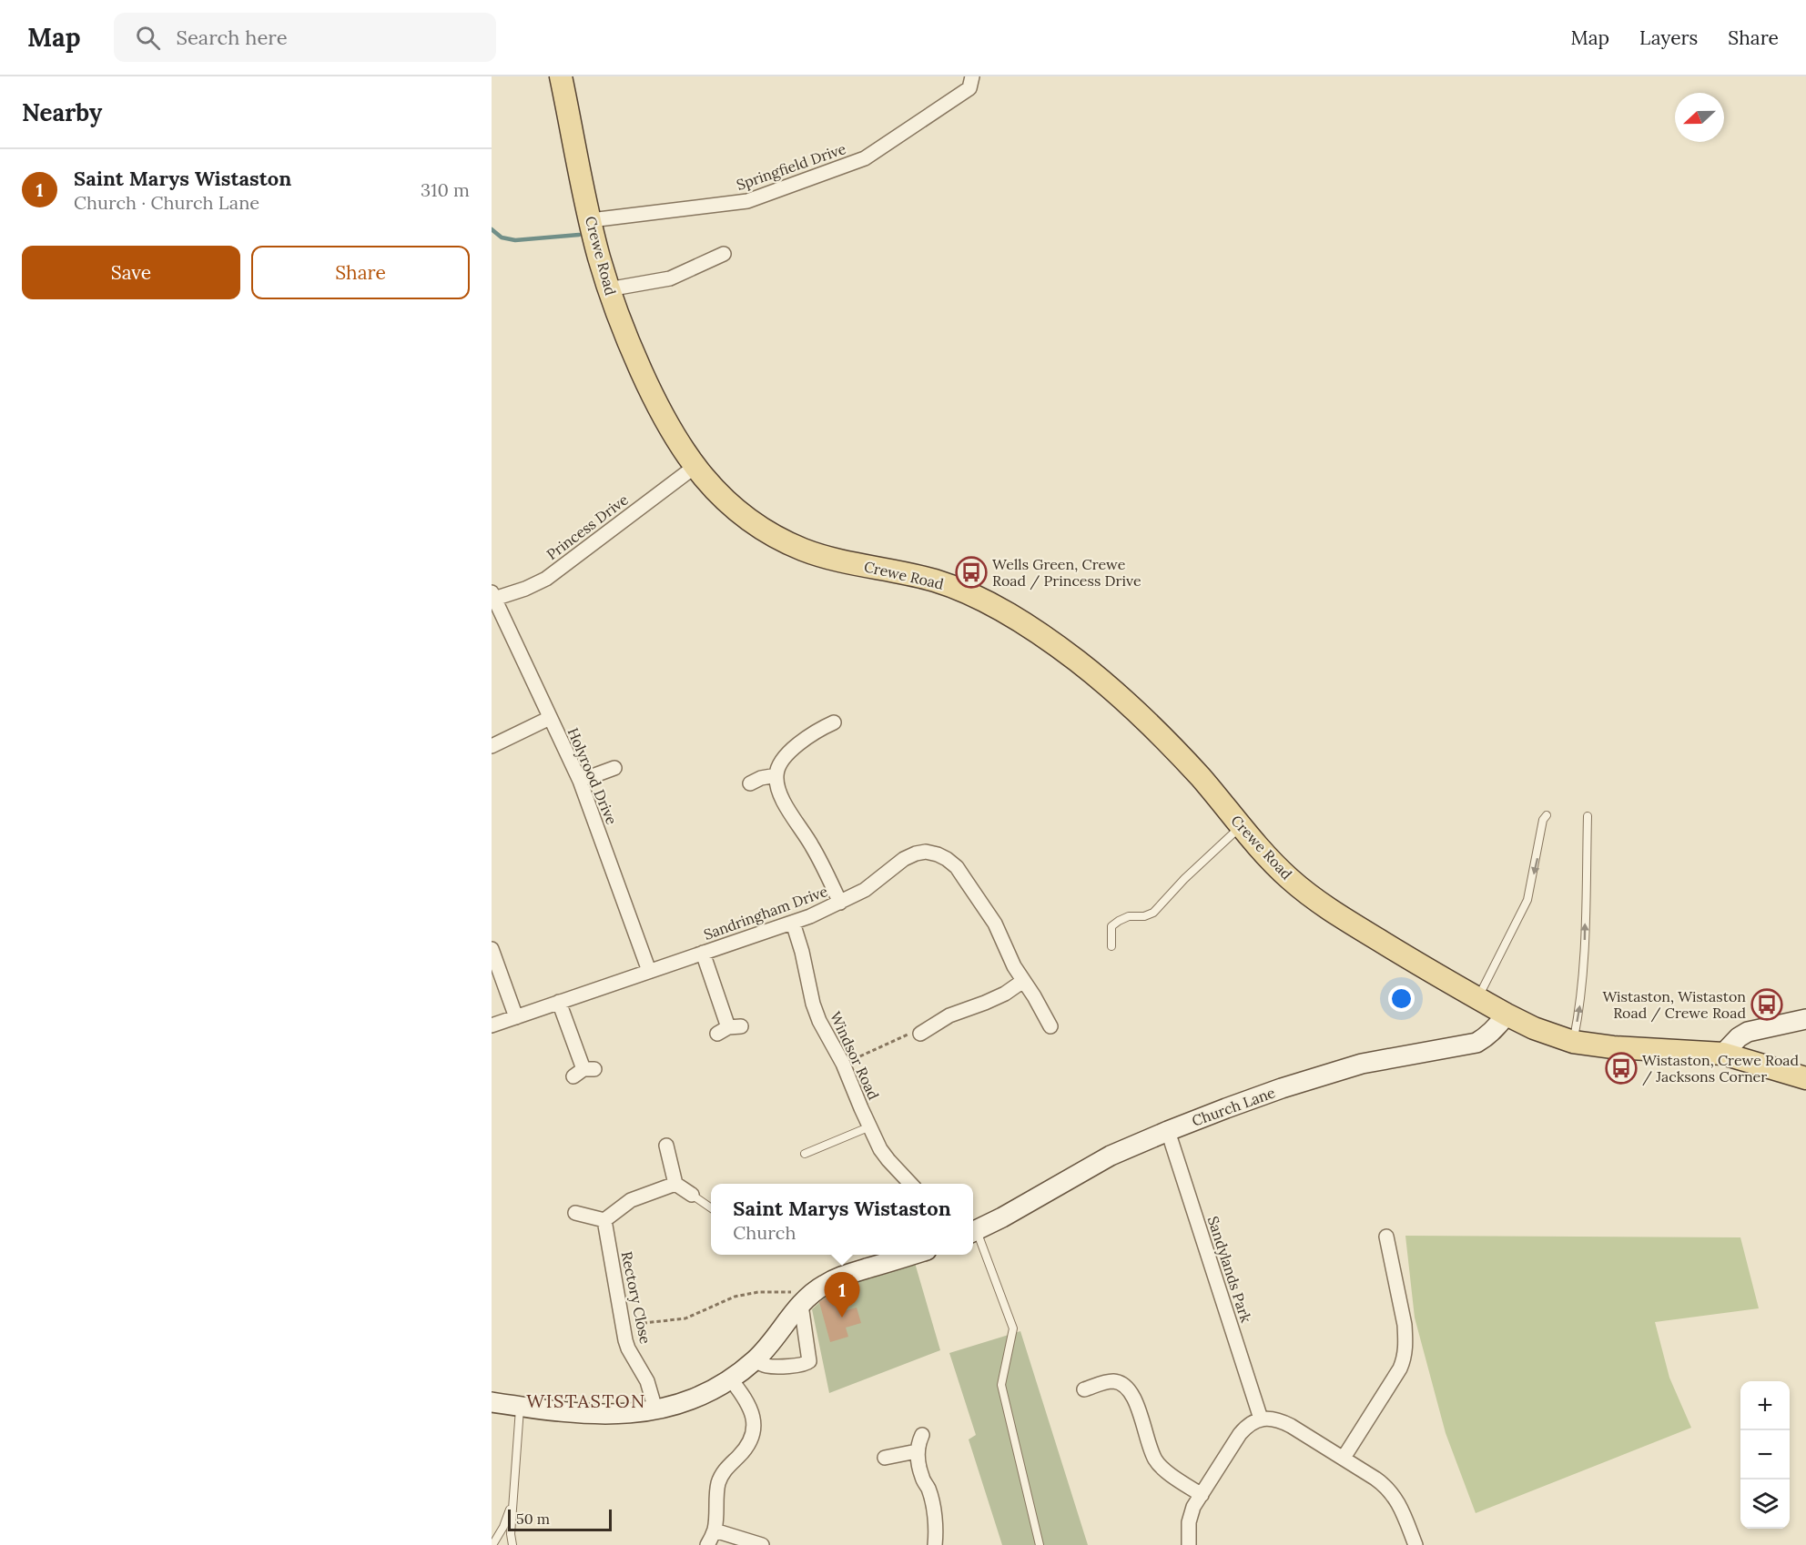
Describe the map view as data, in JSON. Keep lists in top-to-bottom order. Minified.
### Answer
{"streets":{"main road":["Crewe Road"],"street":["Springfield Drive","Princess Drive","Holyrood Drive","Sandringham Drive","Windsor Road","Church Lane","Sandylands Park","Rectory Close"]},"crossings":[["Springfield Drive","Crewe Road"],["Crewe Road","Princess Drive"],["Crewe Road","Church Lane"],["Princess Drive","Holyrood Drive"],["Holyrood Drive","Sandringham Drive"],["Sandringham Drive","Windsor Road"],["Church Lane","Sandylands Park"]],"districts":["WISTASTON"],"places":{"bus stop":["Wells Green, Crewe Road / Princess Drive","Wistaston, Wistaston Road / Crewe Road","Wistaston, Crewe Road / Jacksons Corner"]},"scale_bar":"50 m","north":"left","page":{"header":"Map","search":"Search here","nav":["Map","Layers","Share"],"heading":"Nearby","list":[{"mark":"1","name":"Saint Marys Wistaston","note":"Church · Church Lane","value":"310 m"}],"buttons":["Save","Share"],"popup":["Saint Marys Wistaston","Church"],"pins":"1","map_buttons":["+","−"],"scale":"50 m"}}
